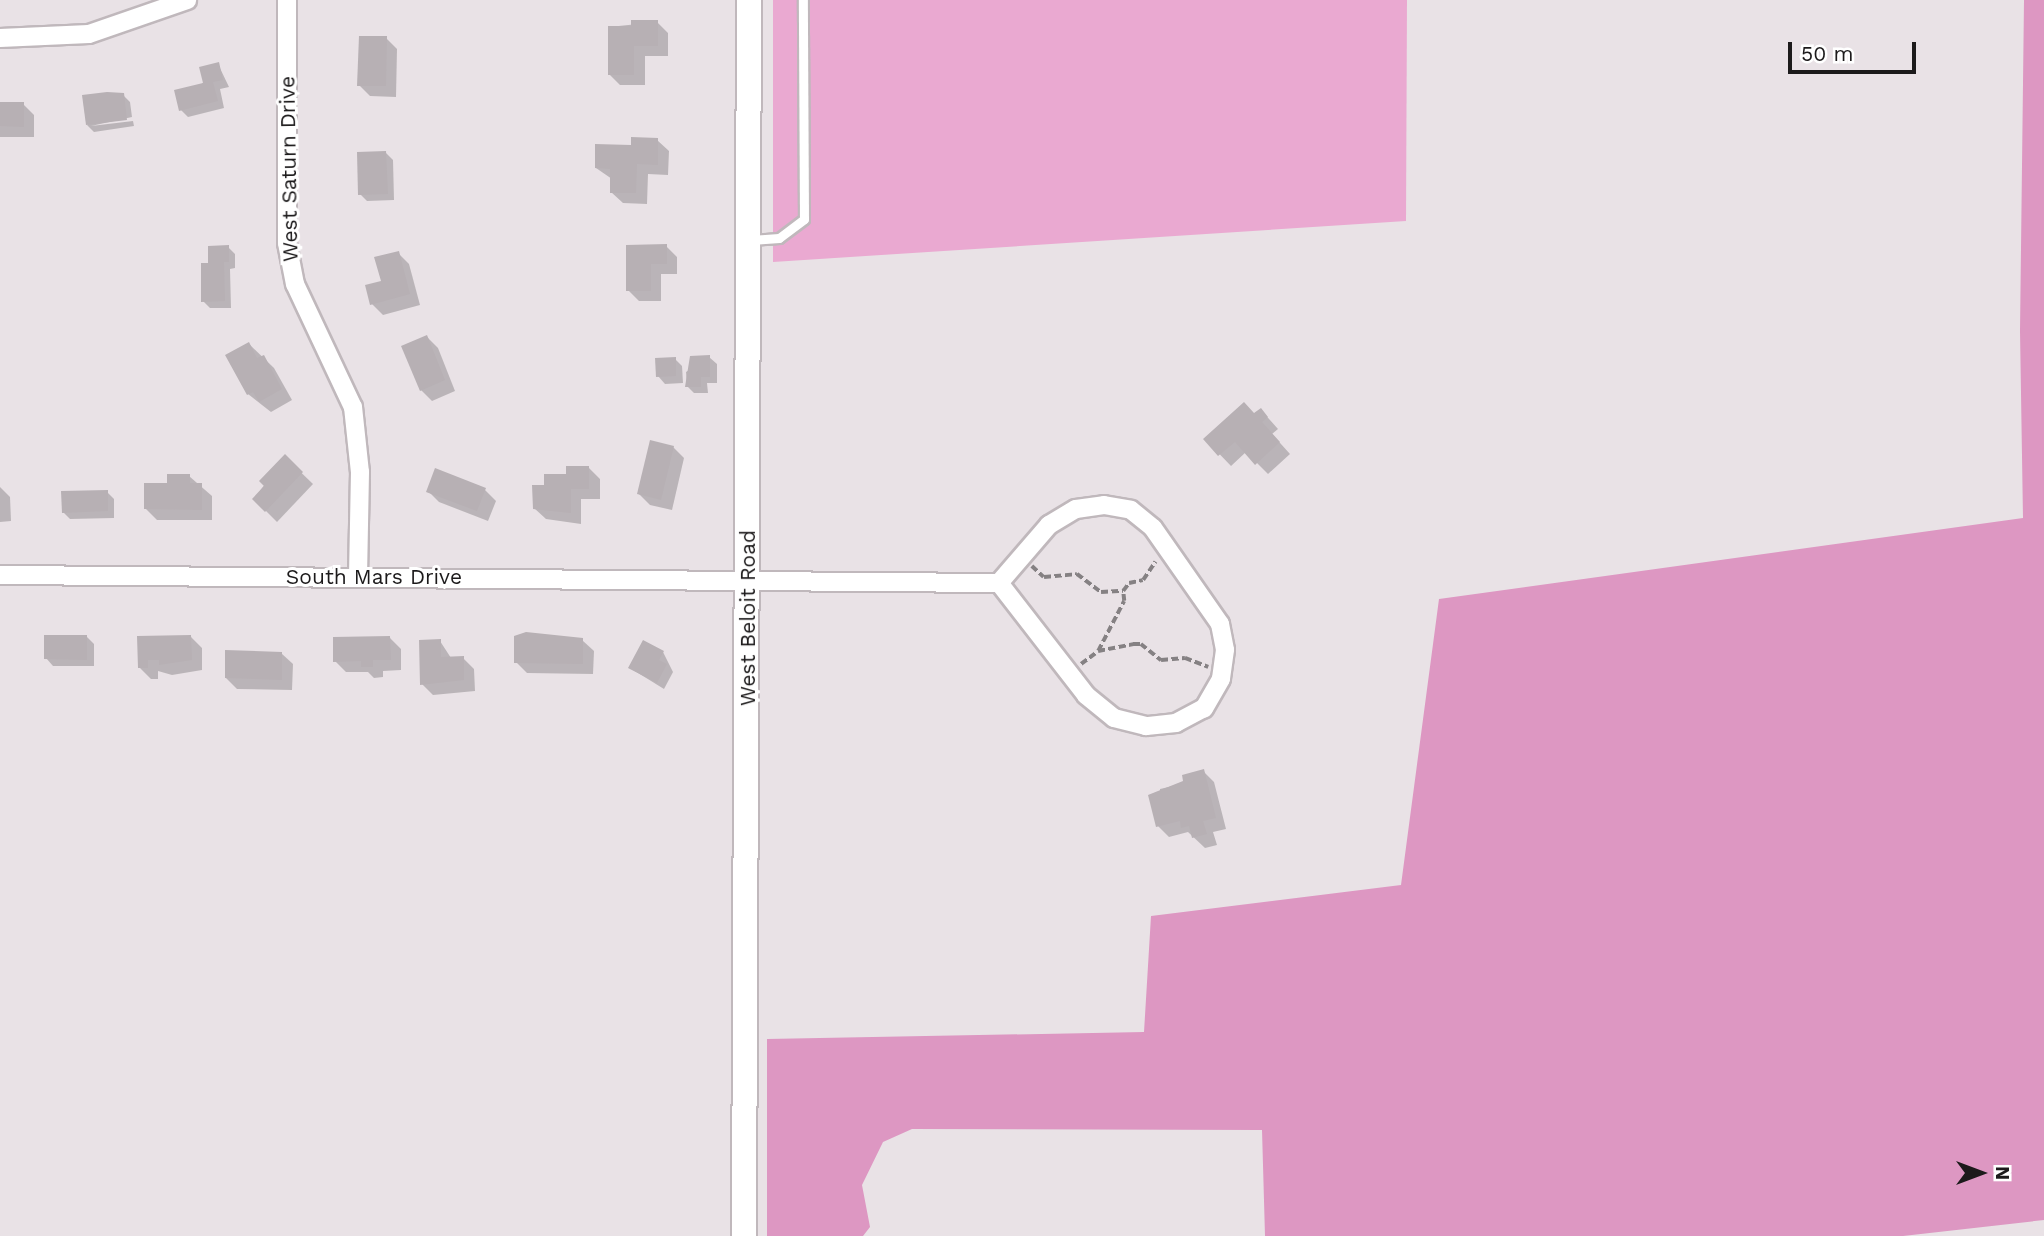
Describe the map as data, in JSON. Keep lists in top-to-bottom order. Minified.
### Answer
{"streets":{"main road":["West Beloit Road"],"street":["West Saturn Drive","South Mars Drive"]},"crossings":[["West Saturn Drive","South Mars Drive"],["South Mars Drive","West Beloit Road"]],"scale_bar":"50 m","north":"right"}
